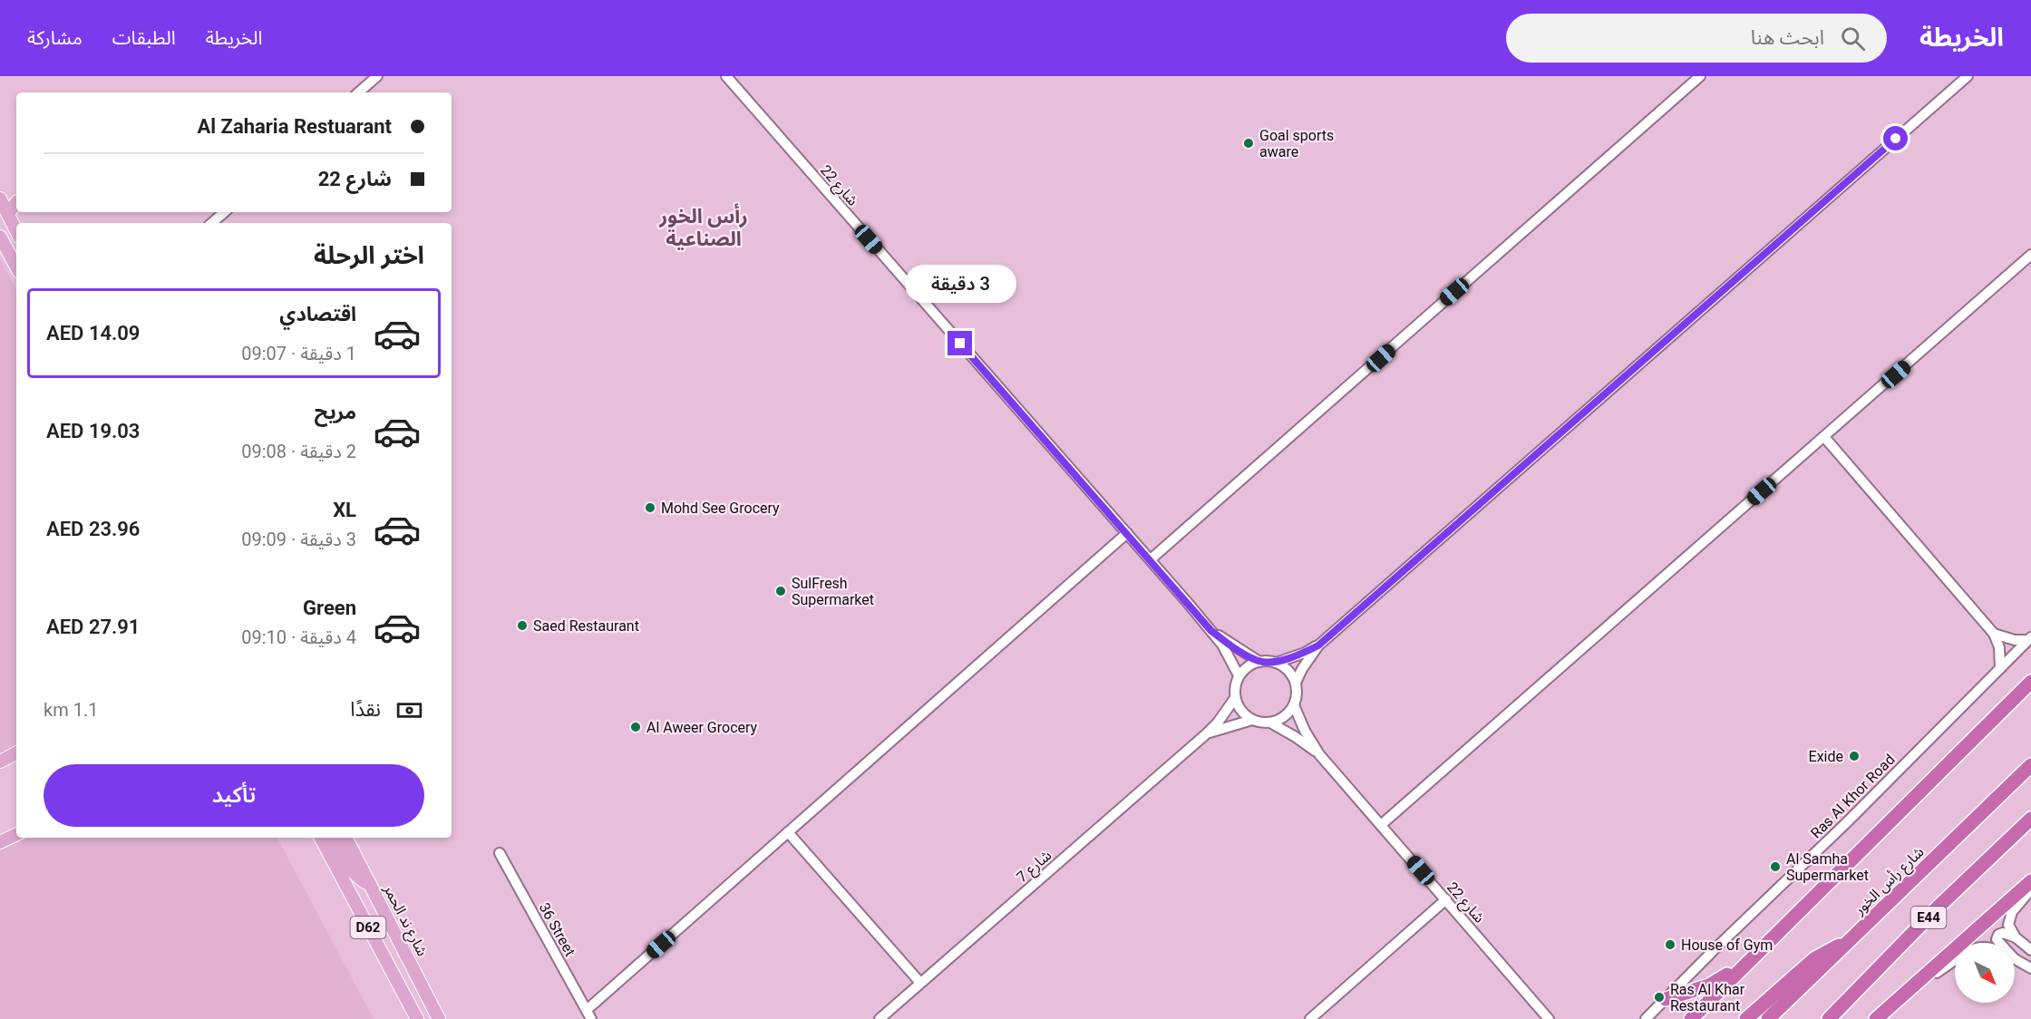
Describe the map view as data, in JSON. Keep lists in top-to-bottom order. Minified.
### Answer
{"streets":{"highway":["شارع رأس الخور","E44"],"main road":["شارع ند الحمر","D62"],"street":["شارع 22","Ras Al Khor Road","شارع 7","36 Street"]},"crossings":[["شارع 22","شارع 7"]],"districts":["رأس الخور الصناعية"],"places":["Goal sports aware","Mohd See Grocery","SulFresh Supermarket","Saed Restaurant","Al Aweer Grocery","Exide","Al Samha Supermarket","House of Gym","Ras Al Khar Restaurant"],"north":"bottom right","page":{"header":"الخريطة","search":"ابحث هنا","nav":["الخريطة","الطبقات","مشاركة"],"banner":["Al Zaharia Restuarant","شارع 22"],"heading":"اختر الرحلة","bubble":"3 دقيقة","list":[{"name":"اقتصادي","note":"1 دقيقة · 09:07","value":"AED 14.09"},{"name":"مريح","note":"2 دقيقة · 09:08","value":"AED 19.03"},{"name":"XL","note":"3 دقيقة · 09:09","value":"AED 23.96"},{"name":"Green","note":"4 دقيقة · 09:10","value":"AED 27.91"}],"pay":["نقدًا","1.1 km"],"buttons":"تأكيد"}}
